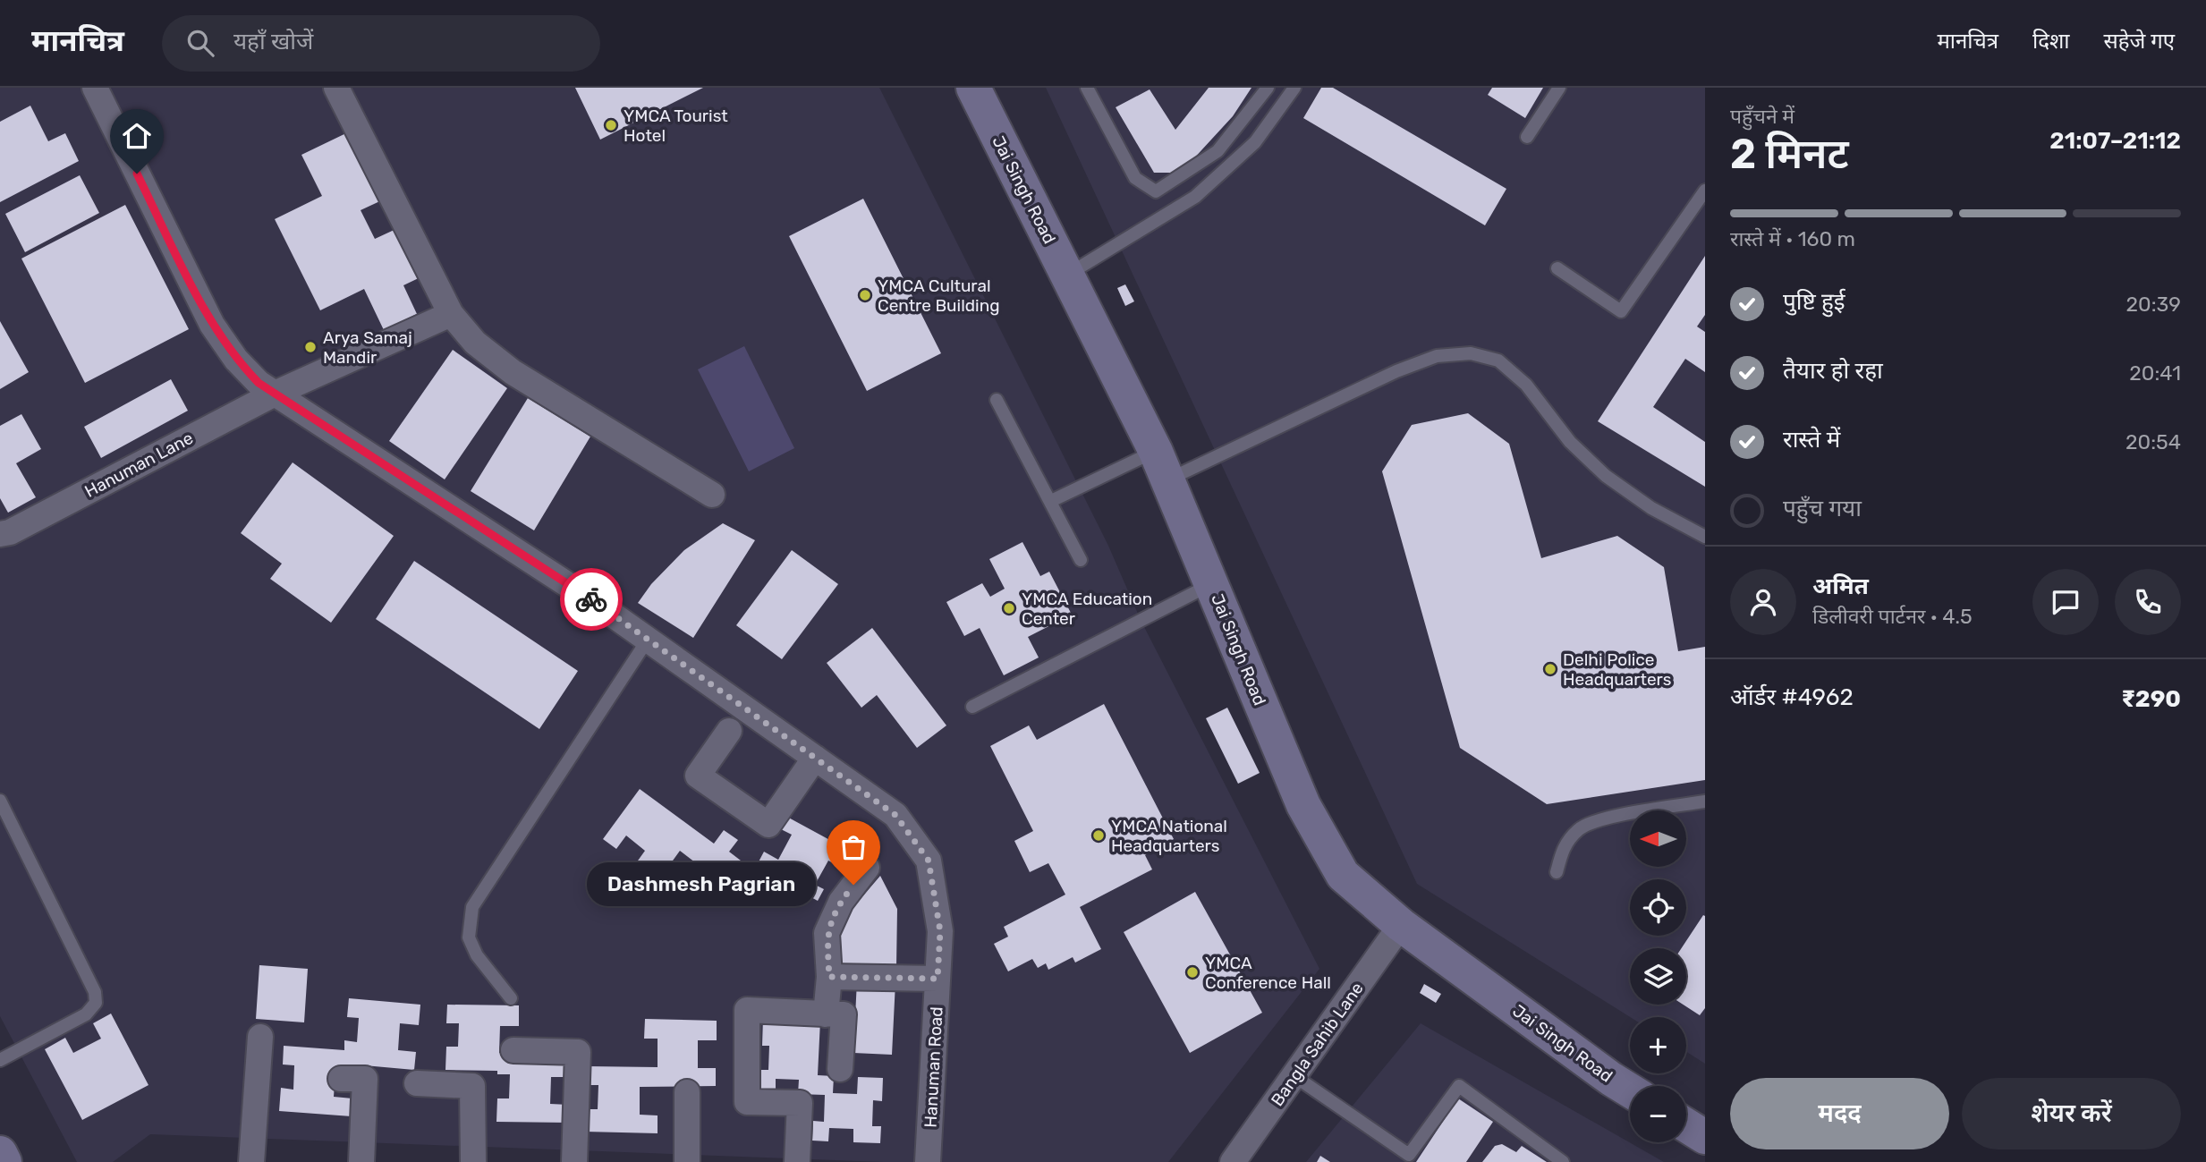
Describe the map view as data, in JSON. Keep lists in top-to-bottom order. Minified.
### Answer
{"streets":{"street":["Jai Singh Road","Hanuman Lane","Bangla Sahib Lane","Hanuman Road"]},"crossings":[["Jai Singh Road","Bangla Sahib Lane"],["Hanuman Lane","Hanuman Road"]],"places":["YMCA Tourist Hotel","YMCA Cultural Centre Building","Arya Samaj Mandir","YMCA Education Center","Delhi Police Headquarters","YMCA National Headquarters","Dashmesh Pagrian","YMCA Conference Hall"],"north":"left","page":{"header":"मानचित्र","search":"यहाँ खोजें","nav":["मानचित्र","दिशा","सहेजे गए"],"heading":["2 मिनट","पहुँचने में","21:07–21:12"],"panel":["अमित","डिलीवरी पार्टनर · 4.5","ऑर्डर #4962","₹290"],"bar":"रास्ते में · 160 m","list":[["पुष्टि हुई","20:39"],["तैयार हो रहा","20:41"],["रास्ते में","20:54"],"पहुँच गया"],"map_buttons":["+","−"],"bubble":"Dashmesh Pagrian","buttons":["मदद","शेयर करें"]}}
